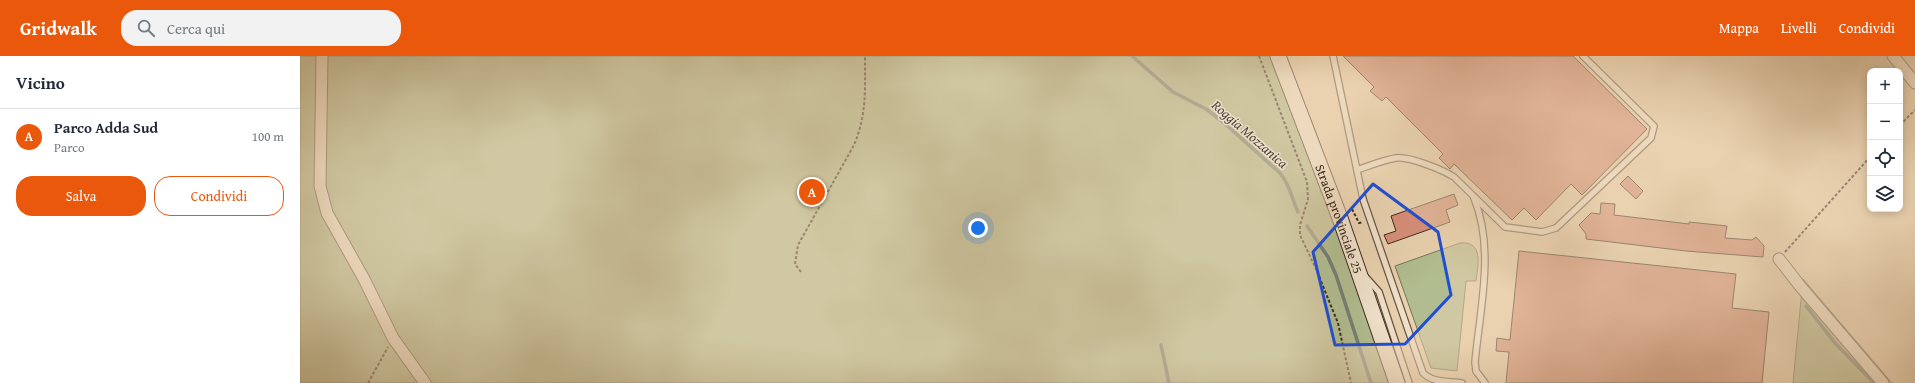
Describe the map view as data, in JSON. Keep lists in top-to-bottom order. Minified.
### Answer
{"streets":{"street":["Strada provinciale 25"]},"water":["Roggia Mozzanica"],"page":{"header":"Gridwalk","search":"Cerca qui","nav":["Mappa","Livelli","Condividi"],"heading":"Vicino","map_buttons":["+","−"],"list":[{"mark":"A","name":"Parco Adda Sud","note":"Parco","value":"100 m"}],"buttons":["Salva","Condividi"],"pins":"A"}}
